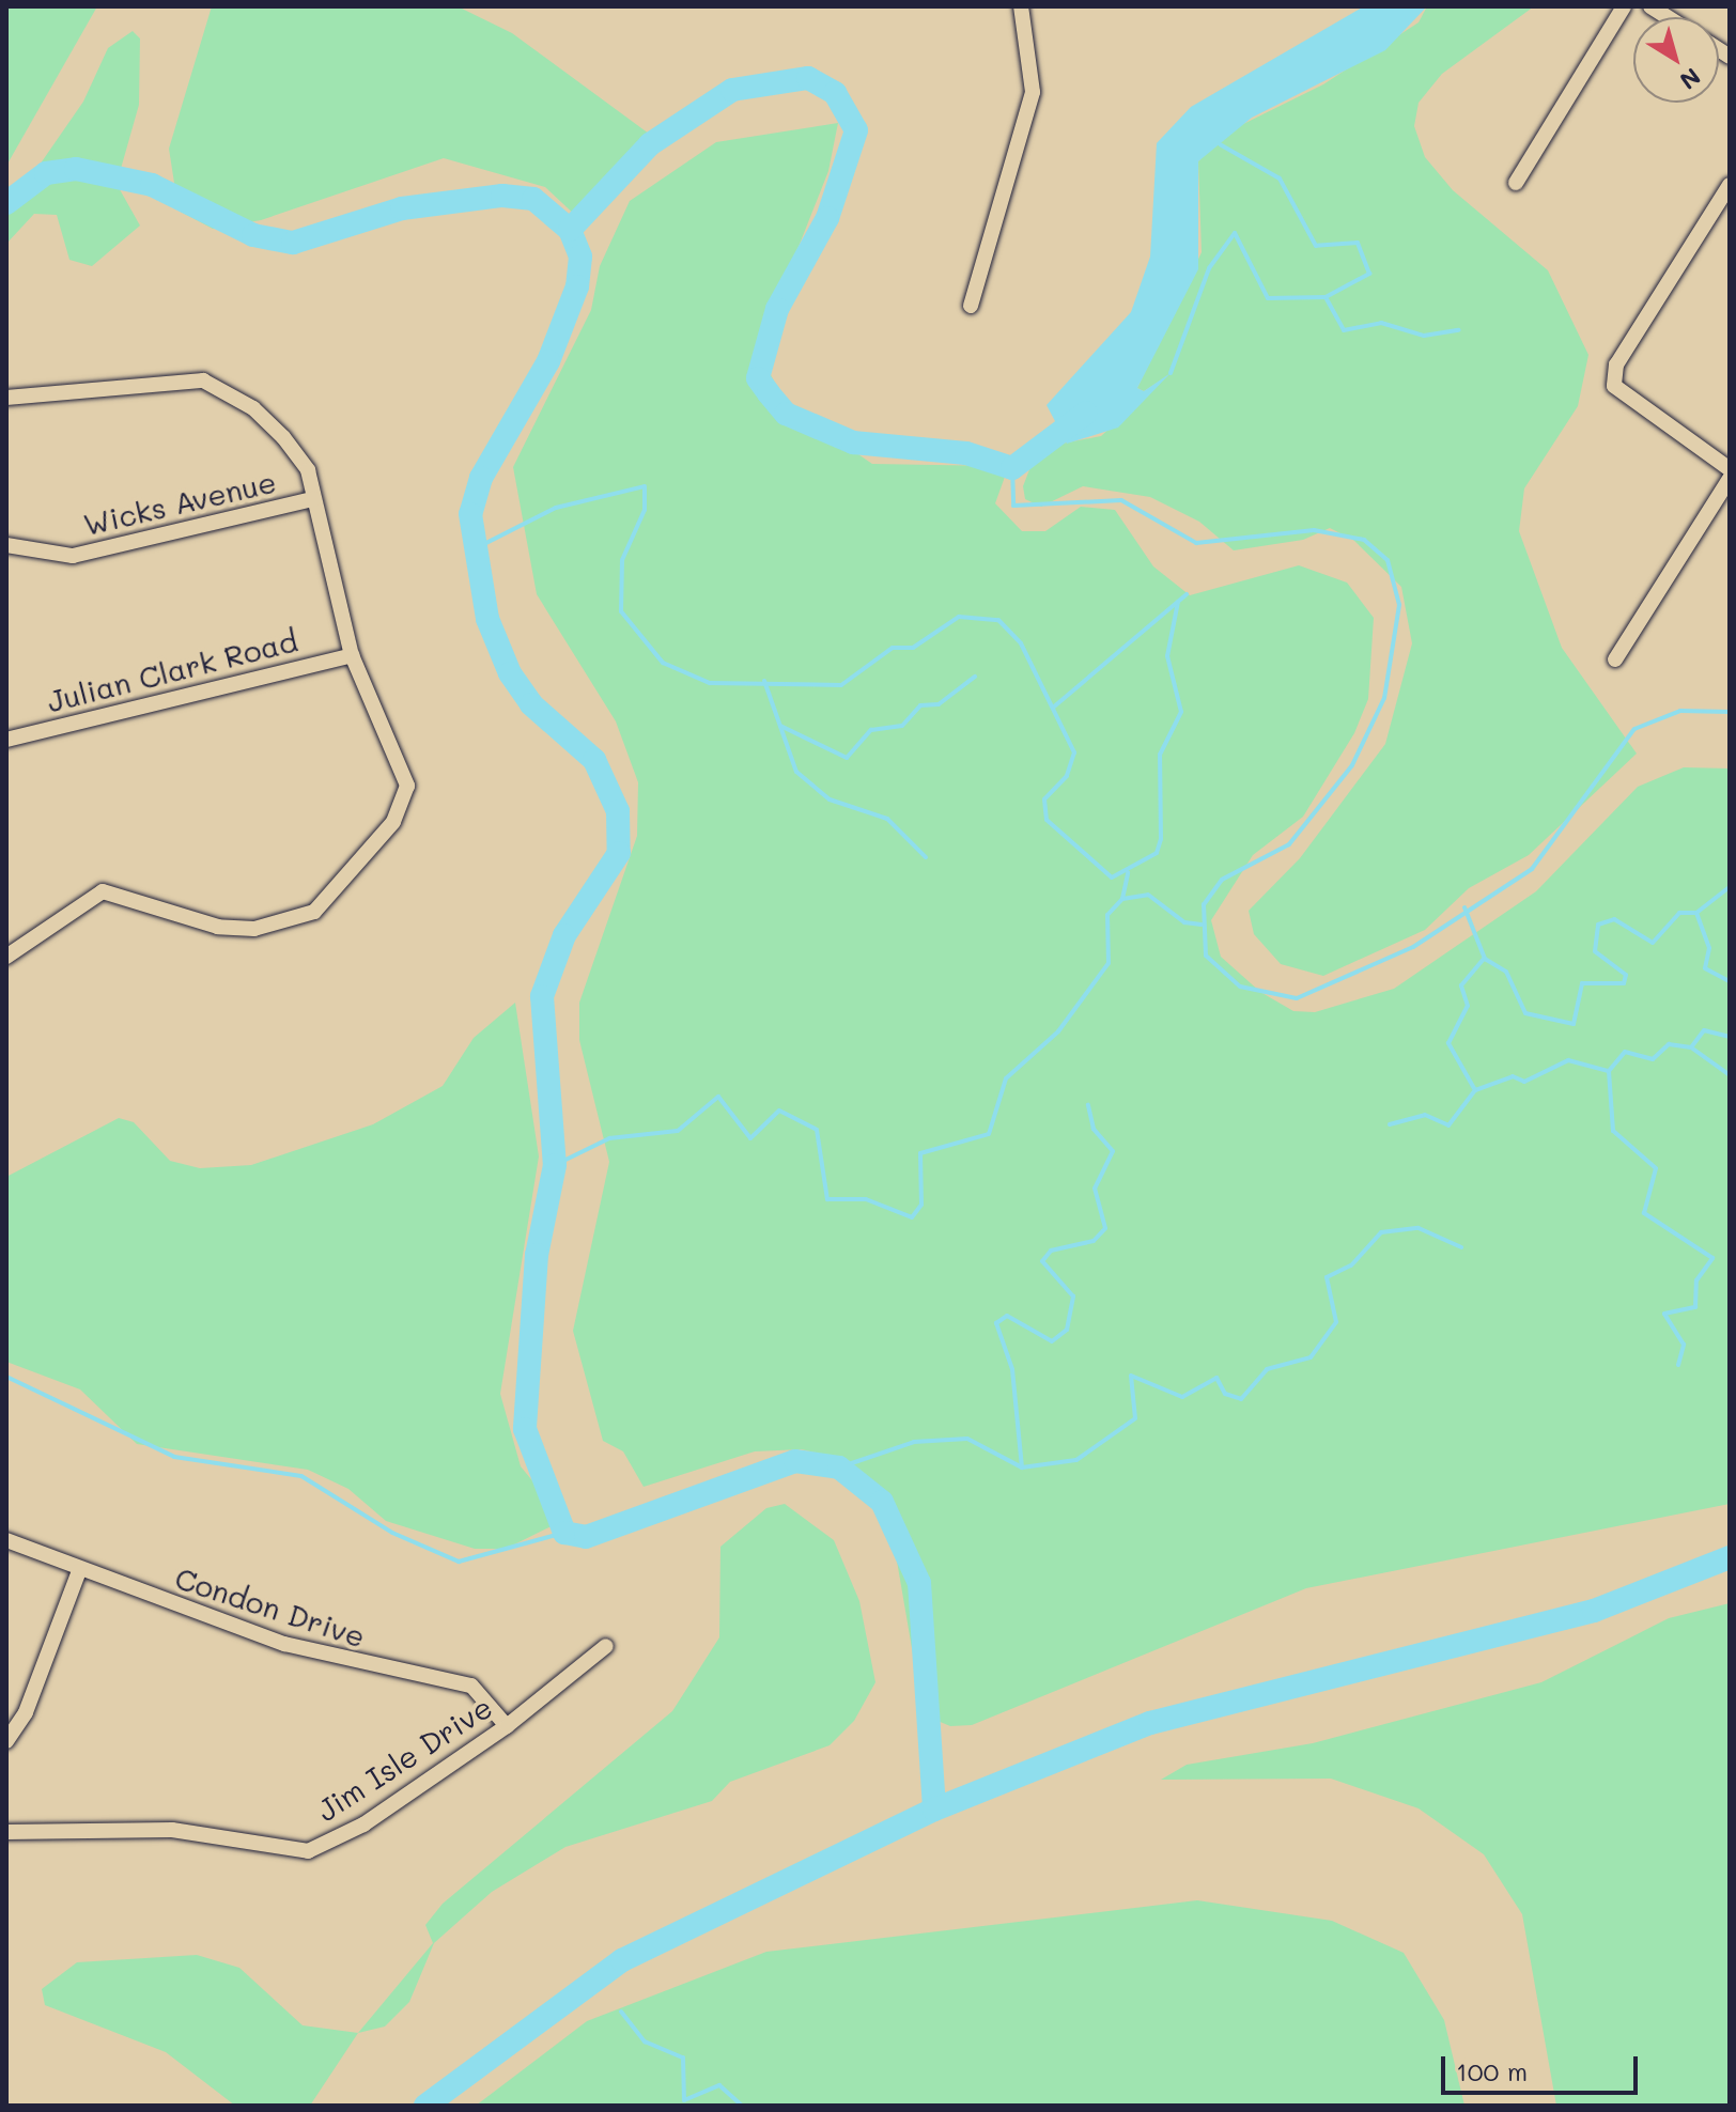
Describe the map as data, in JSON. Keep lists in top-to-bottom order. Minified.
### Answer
{"streets":{"street":["Wicks Avenue","Julian Clark Road","Condon Drive","Jim Isle Drive"]},"crossings":[["Condon Drive","Jim Isle Drive"]],"scale_bar":"100 m","north":"bottom right"}
